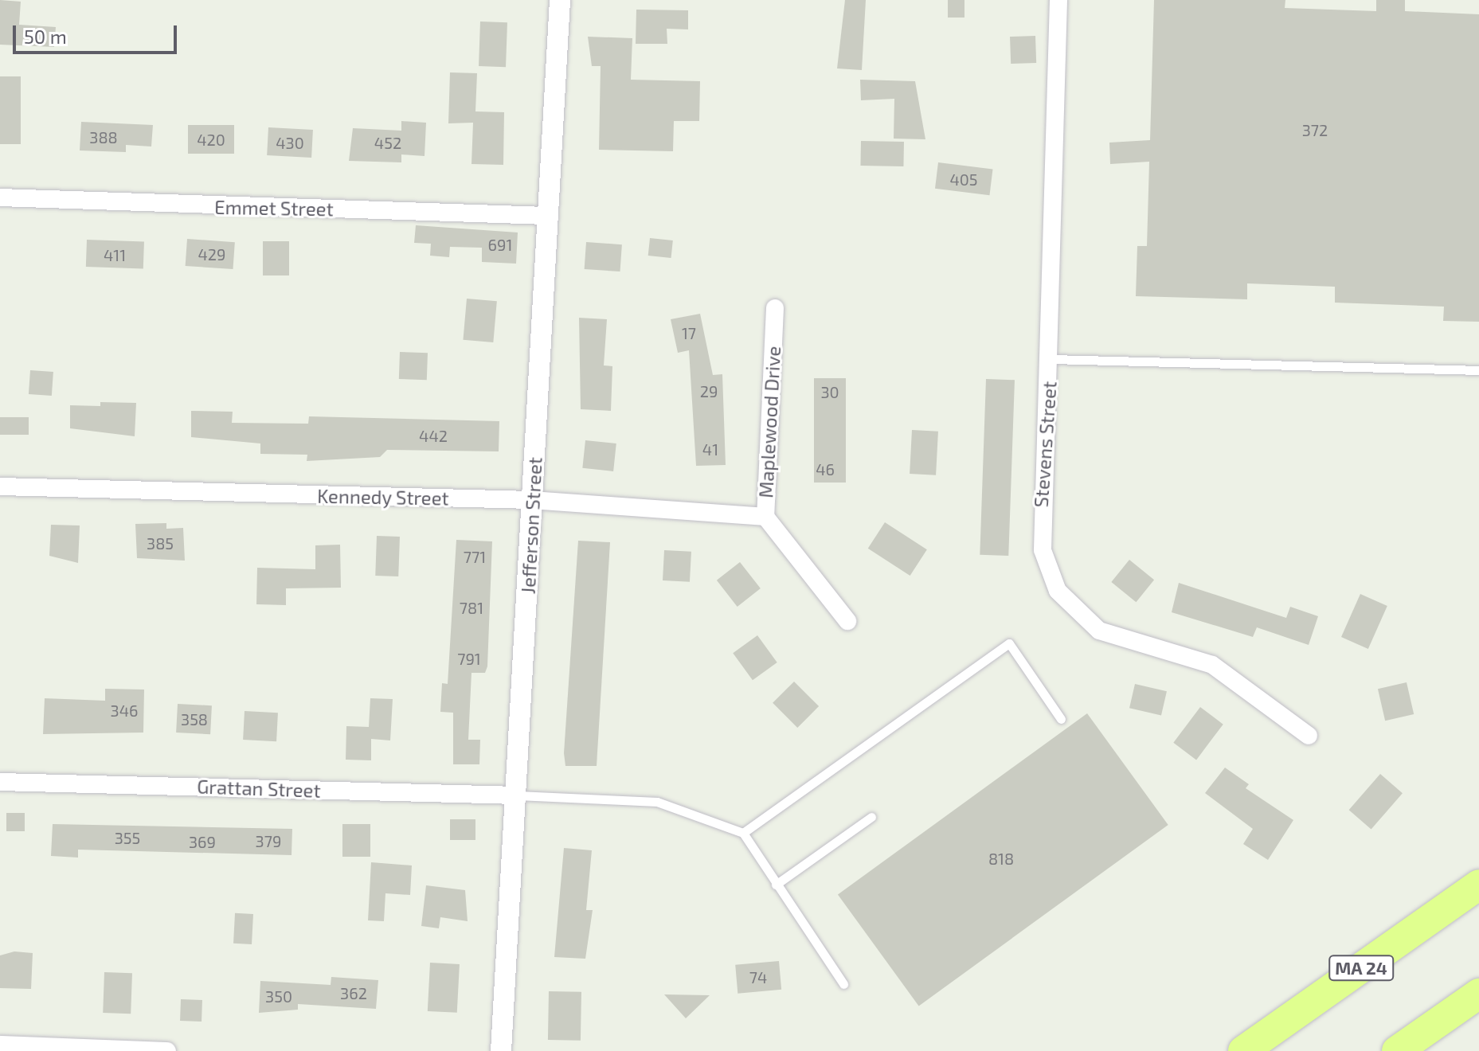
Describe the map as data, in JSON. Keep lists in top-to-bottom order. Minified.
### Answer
{"streets":{"highway":["MA 24"],"street":["Emmet Street","Maplewood Drive","Stevens Street","Kennedy Street","Jefferson Street","Grattan Street"]},"crossings":[["Emmet Street","Jefferson Street"],["Maplewood Drive","Kennedy Street"],["Kennedy Street","Jefferson Street"],["Jefferson Street","Grattan Street"]],"house_numbers":["372","388","420","430","452","405","691","429","411","17","29","30","442","41","46","385","771","781","791","346","358","355","379","369","818","74","362","350"],"scale_bar":"50 m"}
